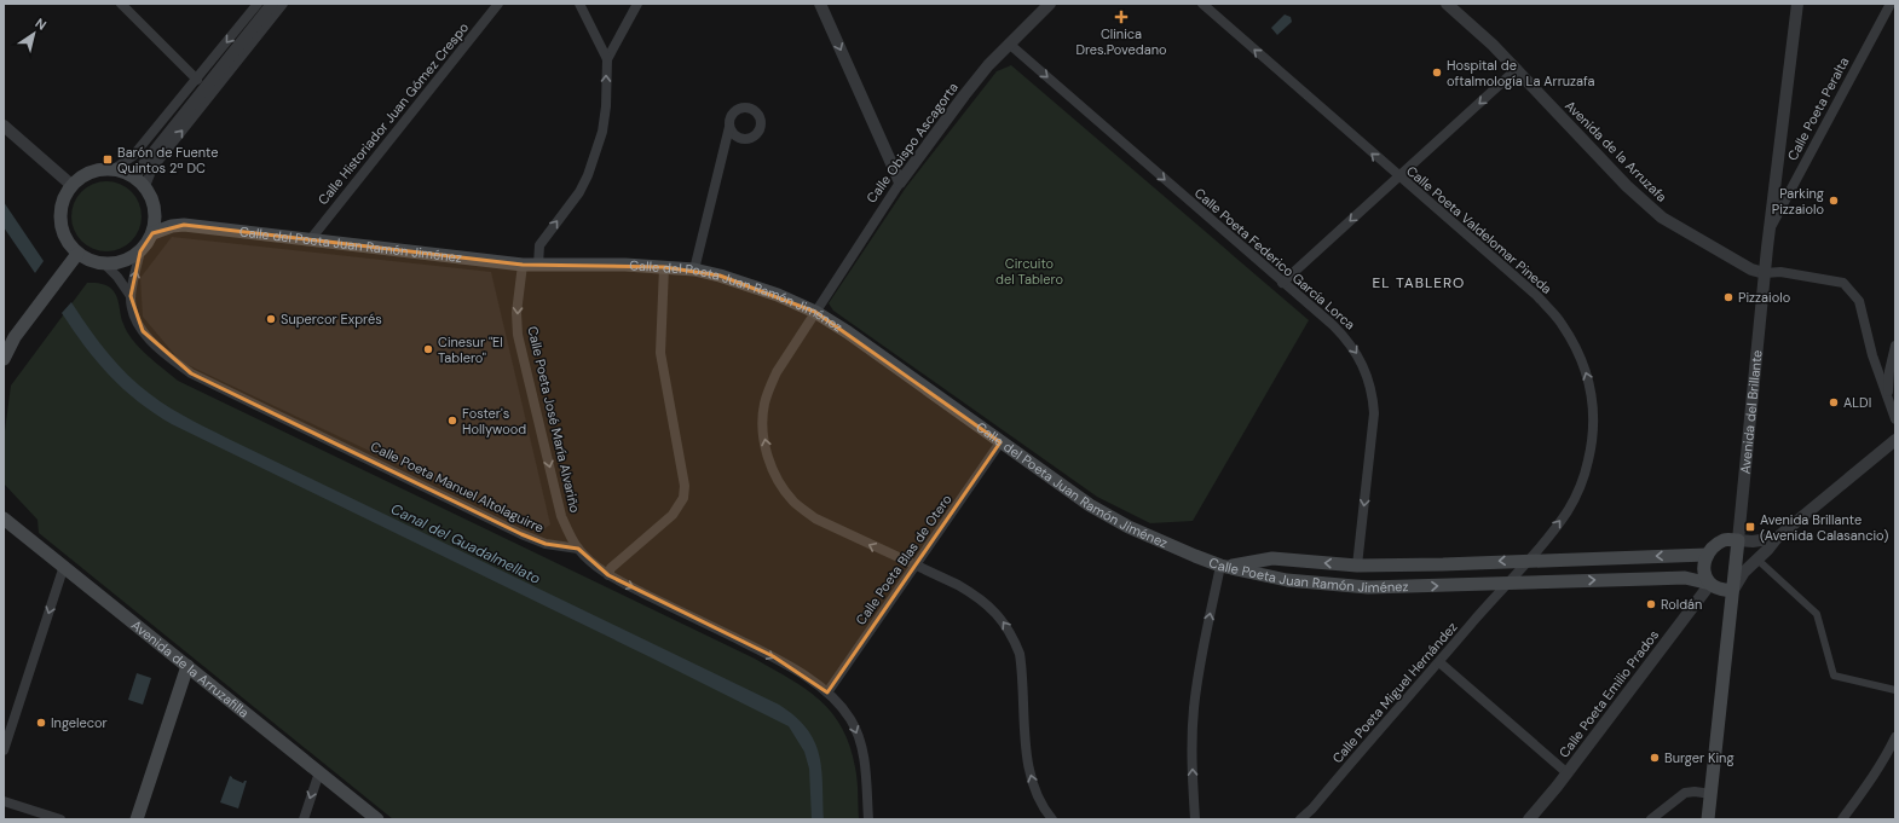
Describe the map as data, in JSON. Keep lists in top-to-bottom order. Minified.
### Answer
{"streets":{"main road":["Calle del Poeta Juan Ramón Jiménez","Avenida del Brillante","Calle Poeta Juan Ramón Jiménez","Avenida de la Arruzafilla"],"street":["Calle Poeta Peralta","Calle Historiador Juan Gómez Crespo","Calle Obispo Ascagorta","Avenida de la Arruzafa","Calle Poeta Valdelomar Pineda","Calle Poeta Federico García Lorca","Calle Poeta José María Alvariño","Calle Poeta Manuel Altolaguirre","Calle Poeta Blas de Otero","Calle Poeta Miguel Hernández","Calle Poeta Emilio Prados"]},"crossings":[["Calle Poeta Peralta","Avenida del Brillante"],["Calle Historiador Juan Gómez Crespo","Calle del Poeta Juan Ramón Jiménez"],["Calle Obispo Ascagorta","Calle del Poeta Juan Ramón Jiménez"],["Calle Obispo Ascagorta","Calle Poeta Federico García Lorca"],["Avenida de la Arruzafa","Avenida del Brillante"],["Calle Poeta Valdelomar Pineda","Calle Poeta Juan Ramón Jiménez"],["Calle Poeta Valdelomar Pineda","Calle Poeta Miguel Hernández"],["Calle del Poeta Juan Ramón Jiménez","Calle Poeta José María Alvariño"],["Calle del Poeta Juan Ramón Jiménez","Calle Poeta Manuel Altolaguirre"],["Calle del Poeta Juan Ramón Jiménez","Calle Poeta Blas de Otero"],["Calle del Poeta Juan Ramón Jiménez","Calle Poeta Juan Ramón Jiménez"],["Calle Poeta Federico García Lorca","Calle Poeta Juan Ramón Jiménez"],["Avenida del Brillante","Calle Poeta Juan Ramón Jiménez"],["Calle Poeta José María Alvariño","Calle Poeta Manuel Altolaguirre"],["Calle Poeta Juan Ramón Jiménez","Calle Poeta Miguel Hernández"],["Calle Poeta Juan Ramón Jiménez","Calle Poeta Emilio Prados"]],"one_way":["Calle Poeta Valdelomar Pineda","Calle Poeta Federico García Lorca","Calle Poeta José María Alvariño"],"districts":["EL TABLERO"],"water":["Canal del Guadalmellato"],"parks":["Circuito del Tablero"],"places":{"health":["Clinica Dres.Povedano"],"other":["Hospital de oftalmología La Arruzafa","Parking Pizzaiolo","Pizzaiolo","Supercor Exprés","Cinesur \"El Tablero\"","ALDI","Foster's Hollywood","Roldán","Ingelecor","Burger King"],"transit":["Barón de Fuente Quintos 2ª DC","Avenida Brillante (Avenida Calasancio)"]},"north":"top right"}
